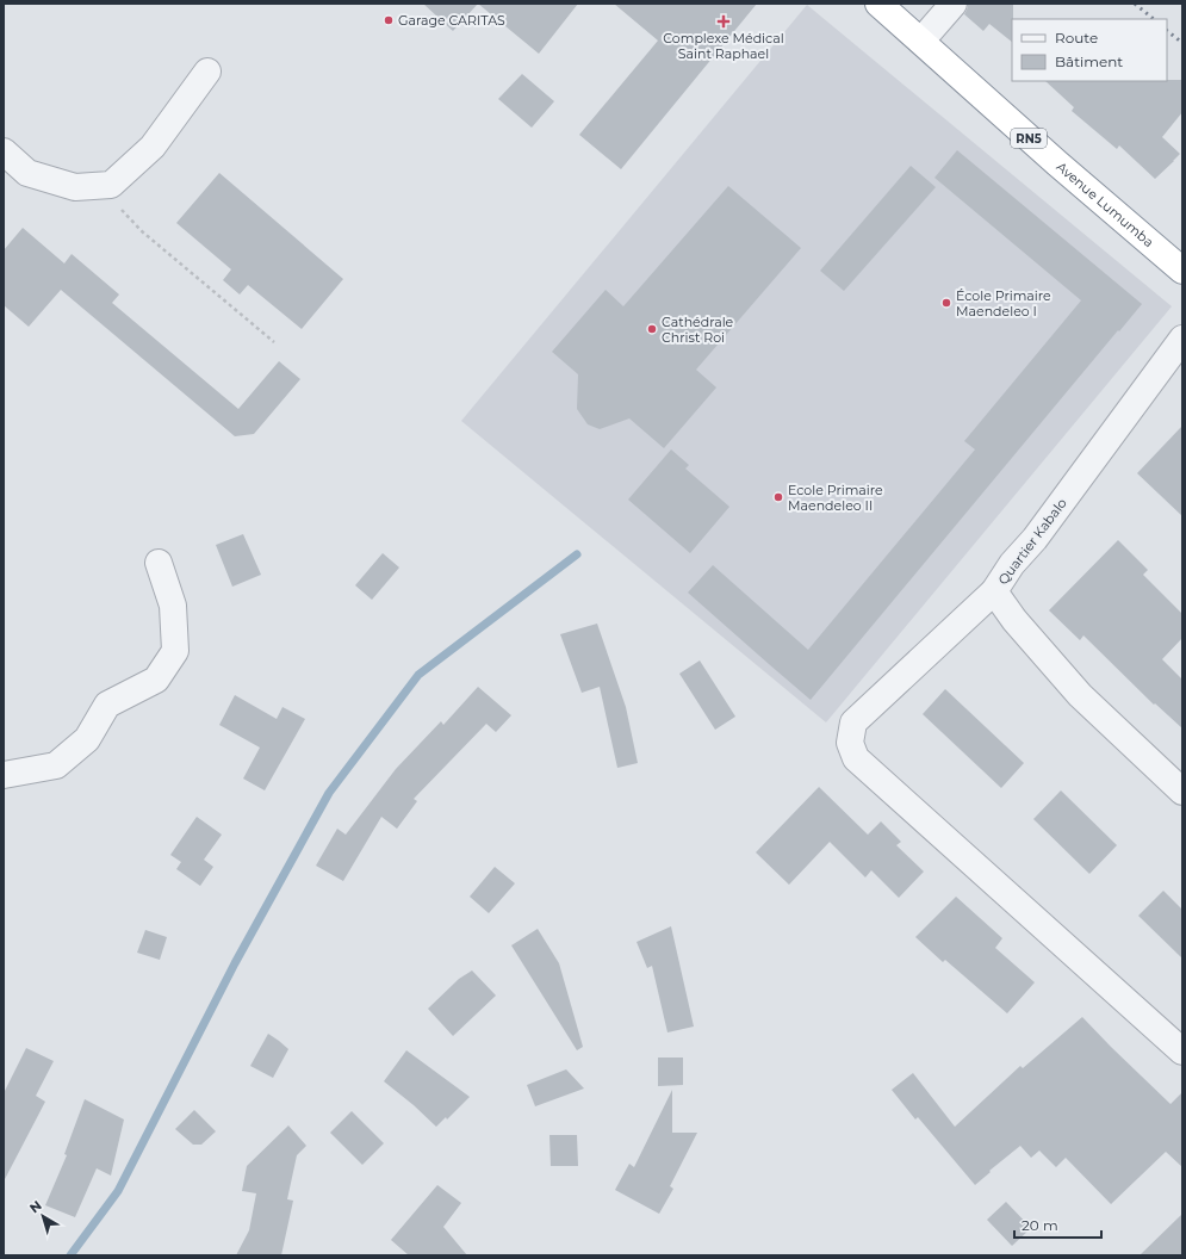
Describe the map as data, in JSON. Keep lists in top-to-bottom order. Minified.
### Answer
{"streets":{"highway":["RN5","Avenue Lumumba"],"street":["Quartier Kabalo"]},"places":{"other":["Garage CARITAS","École Primaire Maendeleo I","Cathédrale Christ Roi","Ecole Primaire Maendeleo II"],"health":["Complexe Médical Saint Raphael"]},"legend":["Route","Bâtiment"],"scale_bar":"20 m","north":"top left"}
